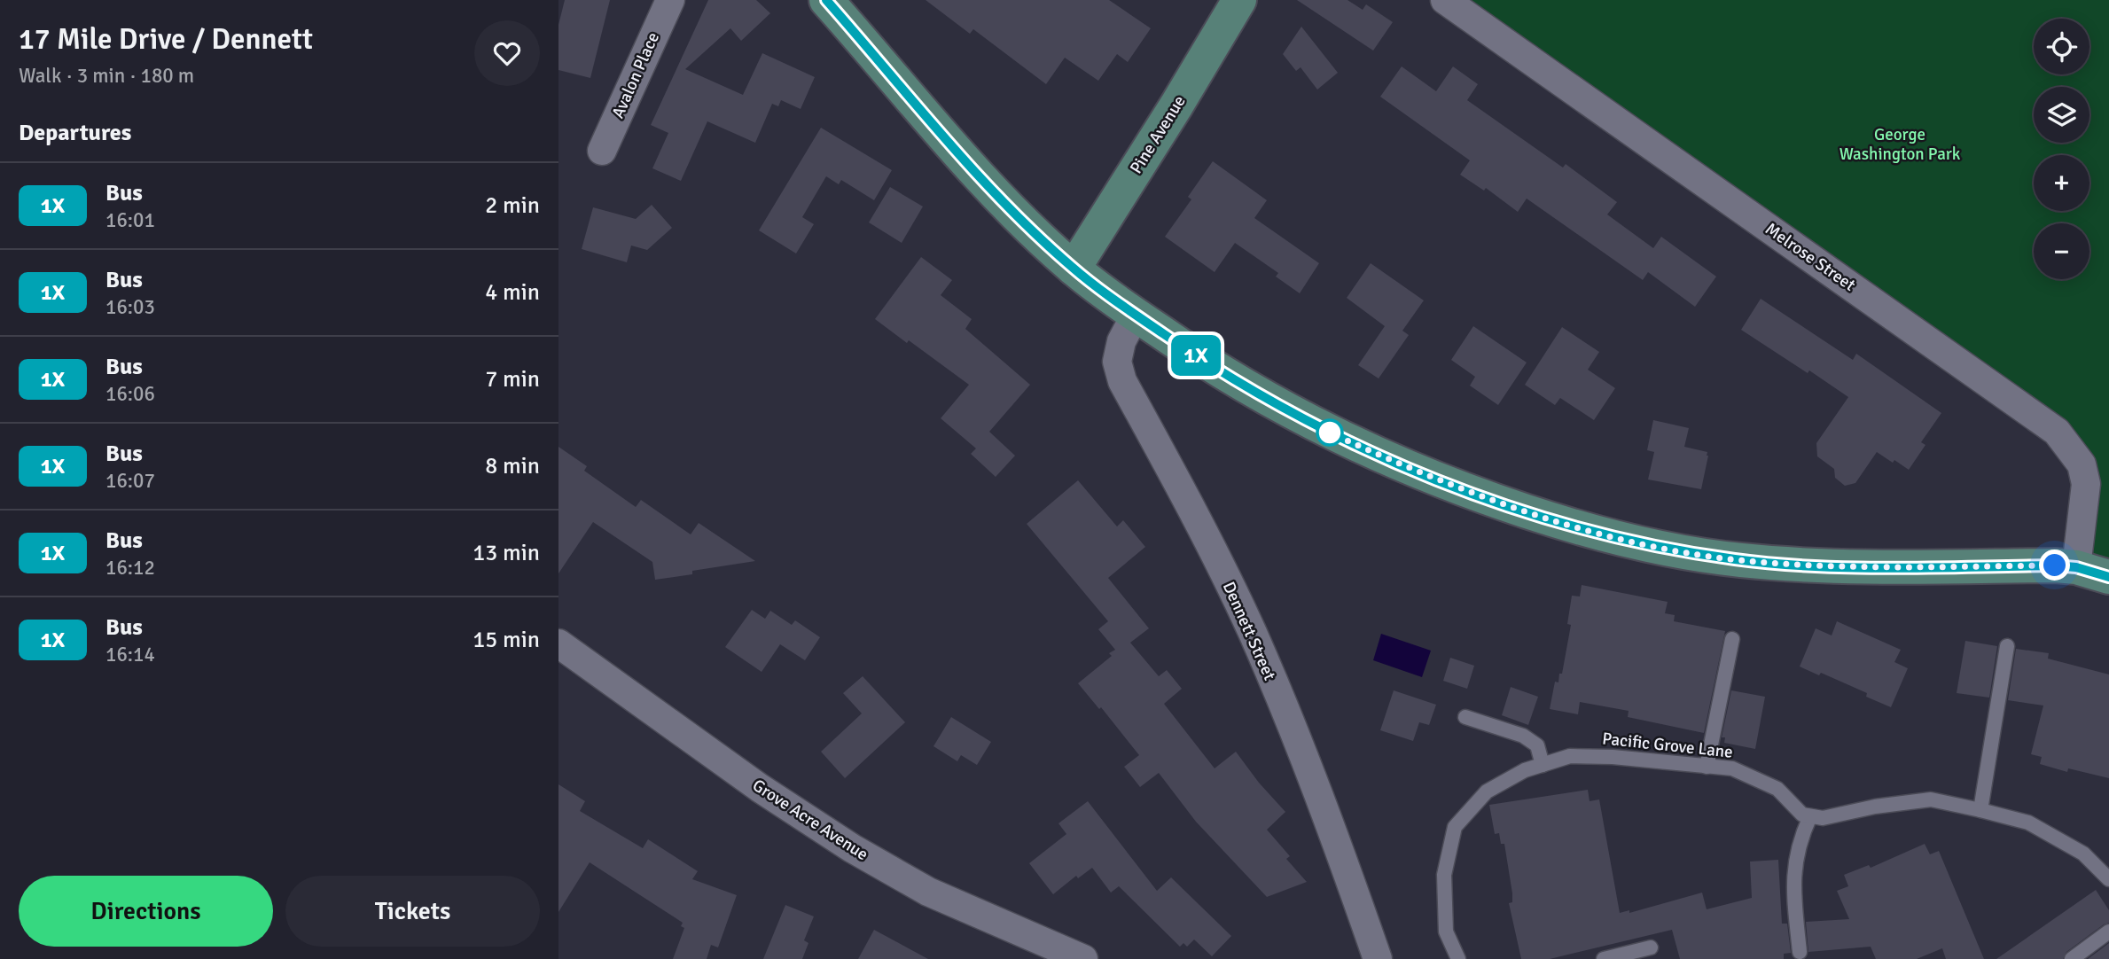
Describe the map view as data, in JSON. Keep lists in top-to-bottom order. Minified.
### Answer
{"streets":{"main road":["Pine Avenue"],"street":["Avalon Place","Melrose Street","Dennett Street","Grove Acre Avenue"],"lane":["Pacific Grove Lane"]},"parks":["George Washington Park"],"lines":["bus line 1X"],"page":{"heading":[["17 Mile Drive / Dennett","Walk · 3 min · 180 m"],"Departures"],"on_map":"1X","map_buttons":["+","−"],"list":[{"mark":"1X","name":"Bus","note":"16:01","value":"2 min"},{"mark":"1X","name":"Bus","note":"16:03","value":"4 min"},{"mark":"1X","name":"Bus","note":"16:06","value":"7 min"},{"mark":"1X","name":"Bus","note":"16:07","value":"8 min"},{"mark":"1X","name":"Bus","note":"16:12","value":"13 min"},{"mark":"1X","name":"Bus","note":"16:14","value":"15 min"}],"buttons":["Directions","Tickets"]}}
